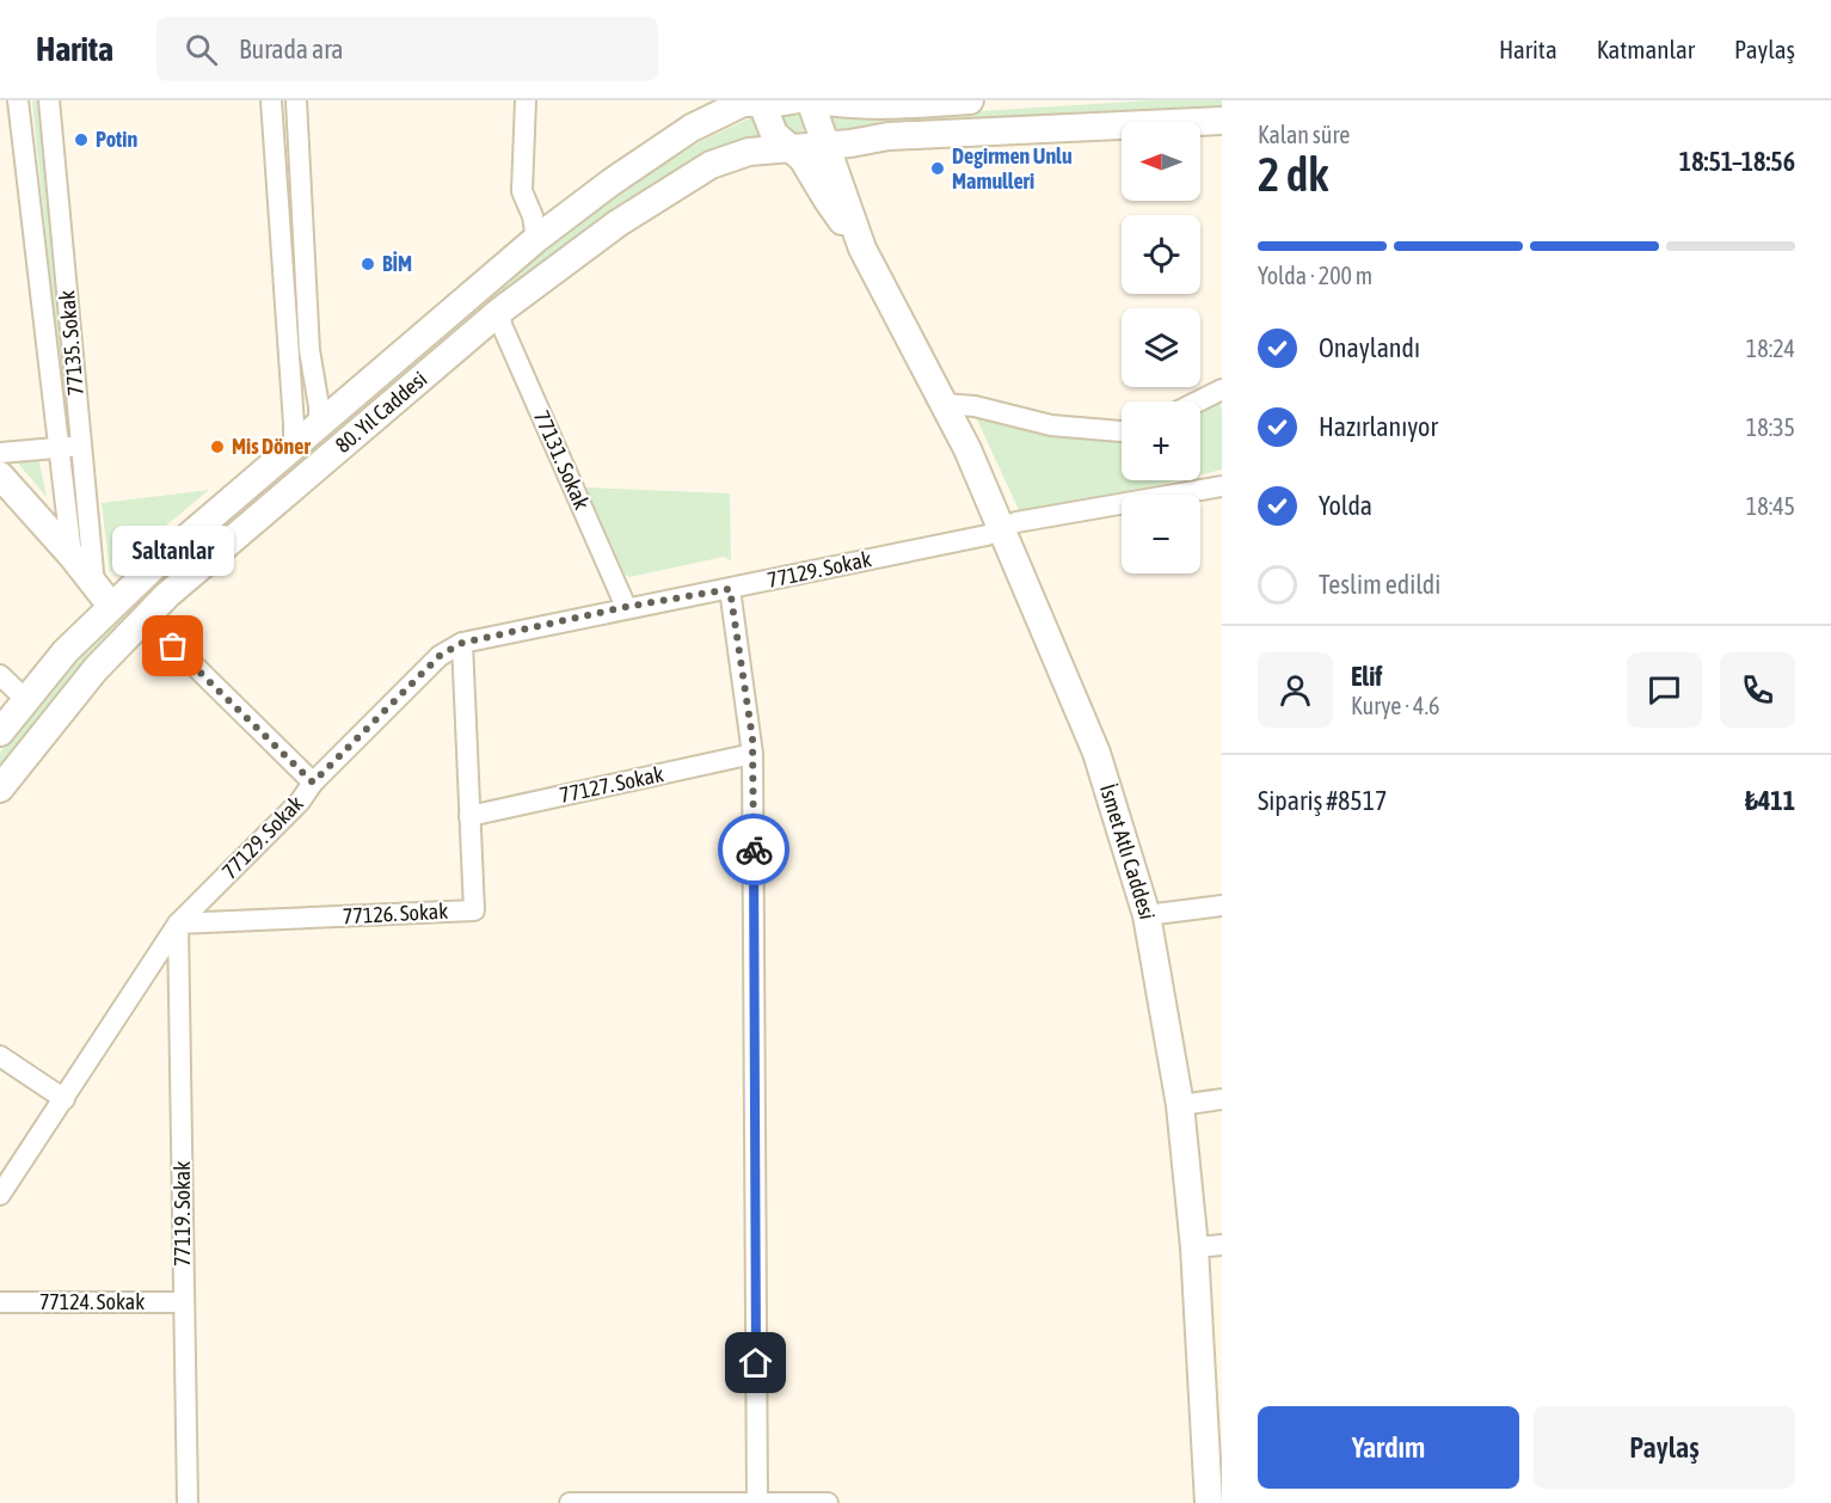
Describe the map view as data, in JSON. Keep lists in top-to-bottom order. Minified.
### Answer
{"streets":{"main road":["80. Yıl Caddesi","İsmet Atlı Caddesi"],"street":["77135. Sokak","77131. Sokak","77129. Sokak","77127. Sokak","77126. Sokak","77119. Sokak","77124. Sokak"]},"crossings":[["80. Yıl Caddesi","77131. Sokak"],["80. Yıl Caddesi","İsmet Atlı Caddesi"],["77131. Sokak","77129. Sokak"],["77129. Sokak","İsmet Atlı Caddesi"],["77129. Sokak","77126. Sokak"],["77129. Sokak","77119. Sokak"],["77127. Sokak","77126. Sokak"],["77126. Sokak","77119. Sokak"],["77119. Sokak","77124. Sokak"]],"places":["Potin","Degirmen Unlu Mamulleri","BİM","Mis Döner","Saltanlar"],"north":"left","page":{"header":"Harita","search":"Burada ara","nav":["Harita","Katmanlar","Paylaş"],"heading":["2 dk","Kalan süre","18:51–18:56"],"panel":["Elif","Kurye · 4.6","Sipariş #8517","₺411"],"map_buttons":["+","−"],"bar":"Yolda · 200 m","list":[["Onaylandı","18:24"],["Hazırlanıyor","18:35"],["Yolda","18:45"],"Teslim edildi"],"bubble":"Saltanlar","buttons":["Yardım","Paylaş"]}}
